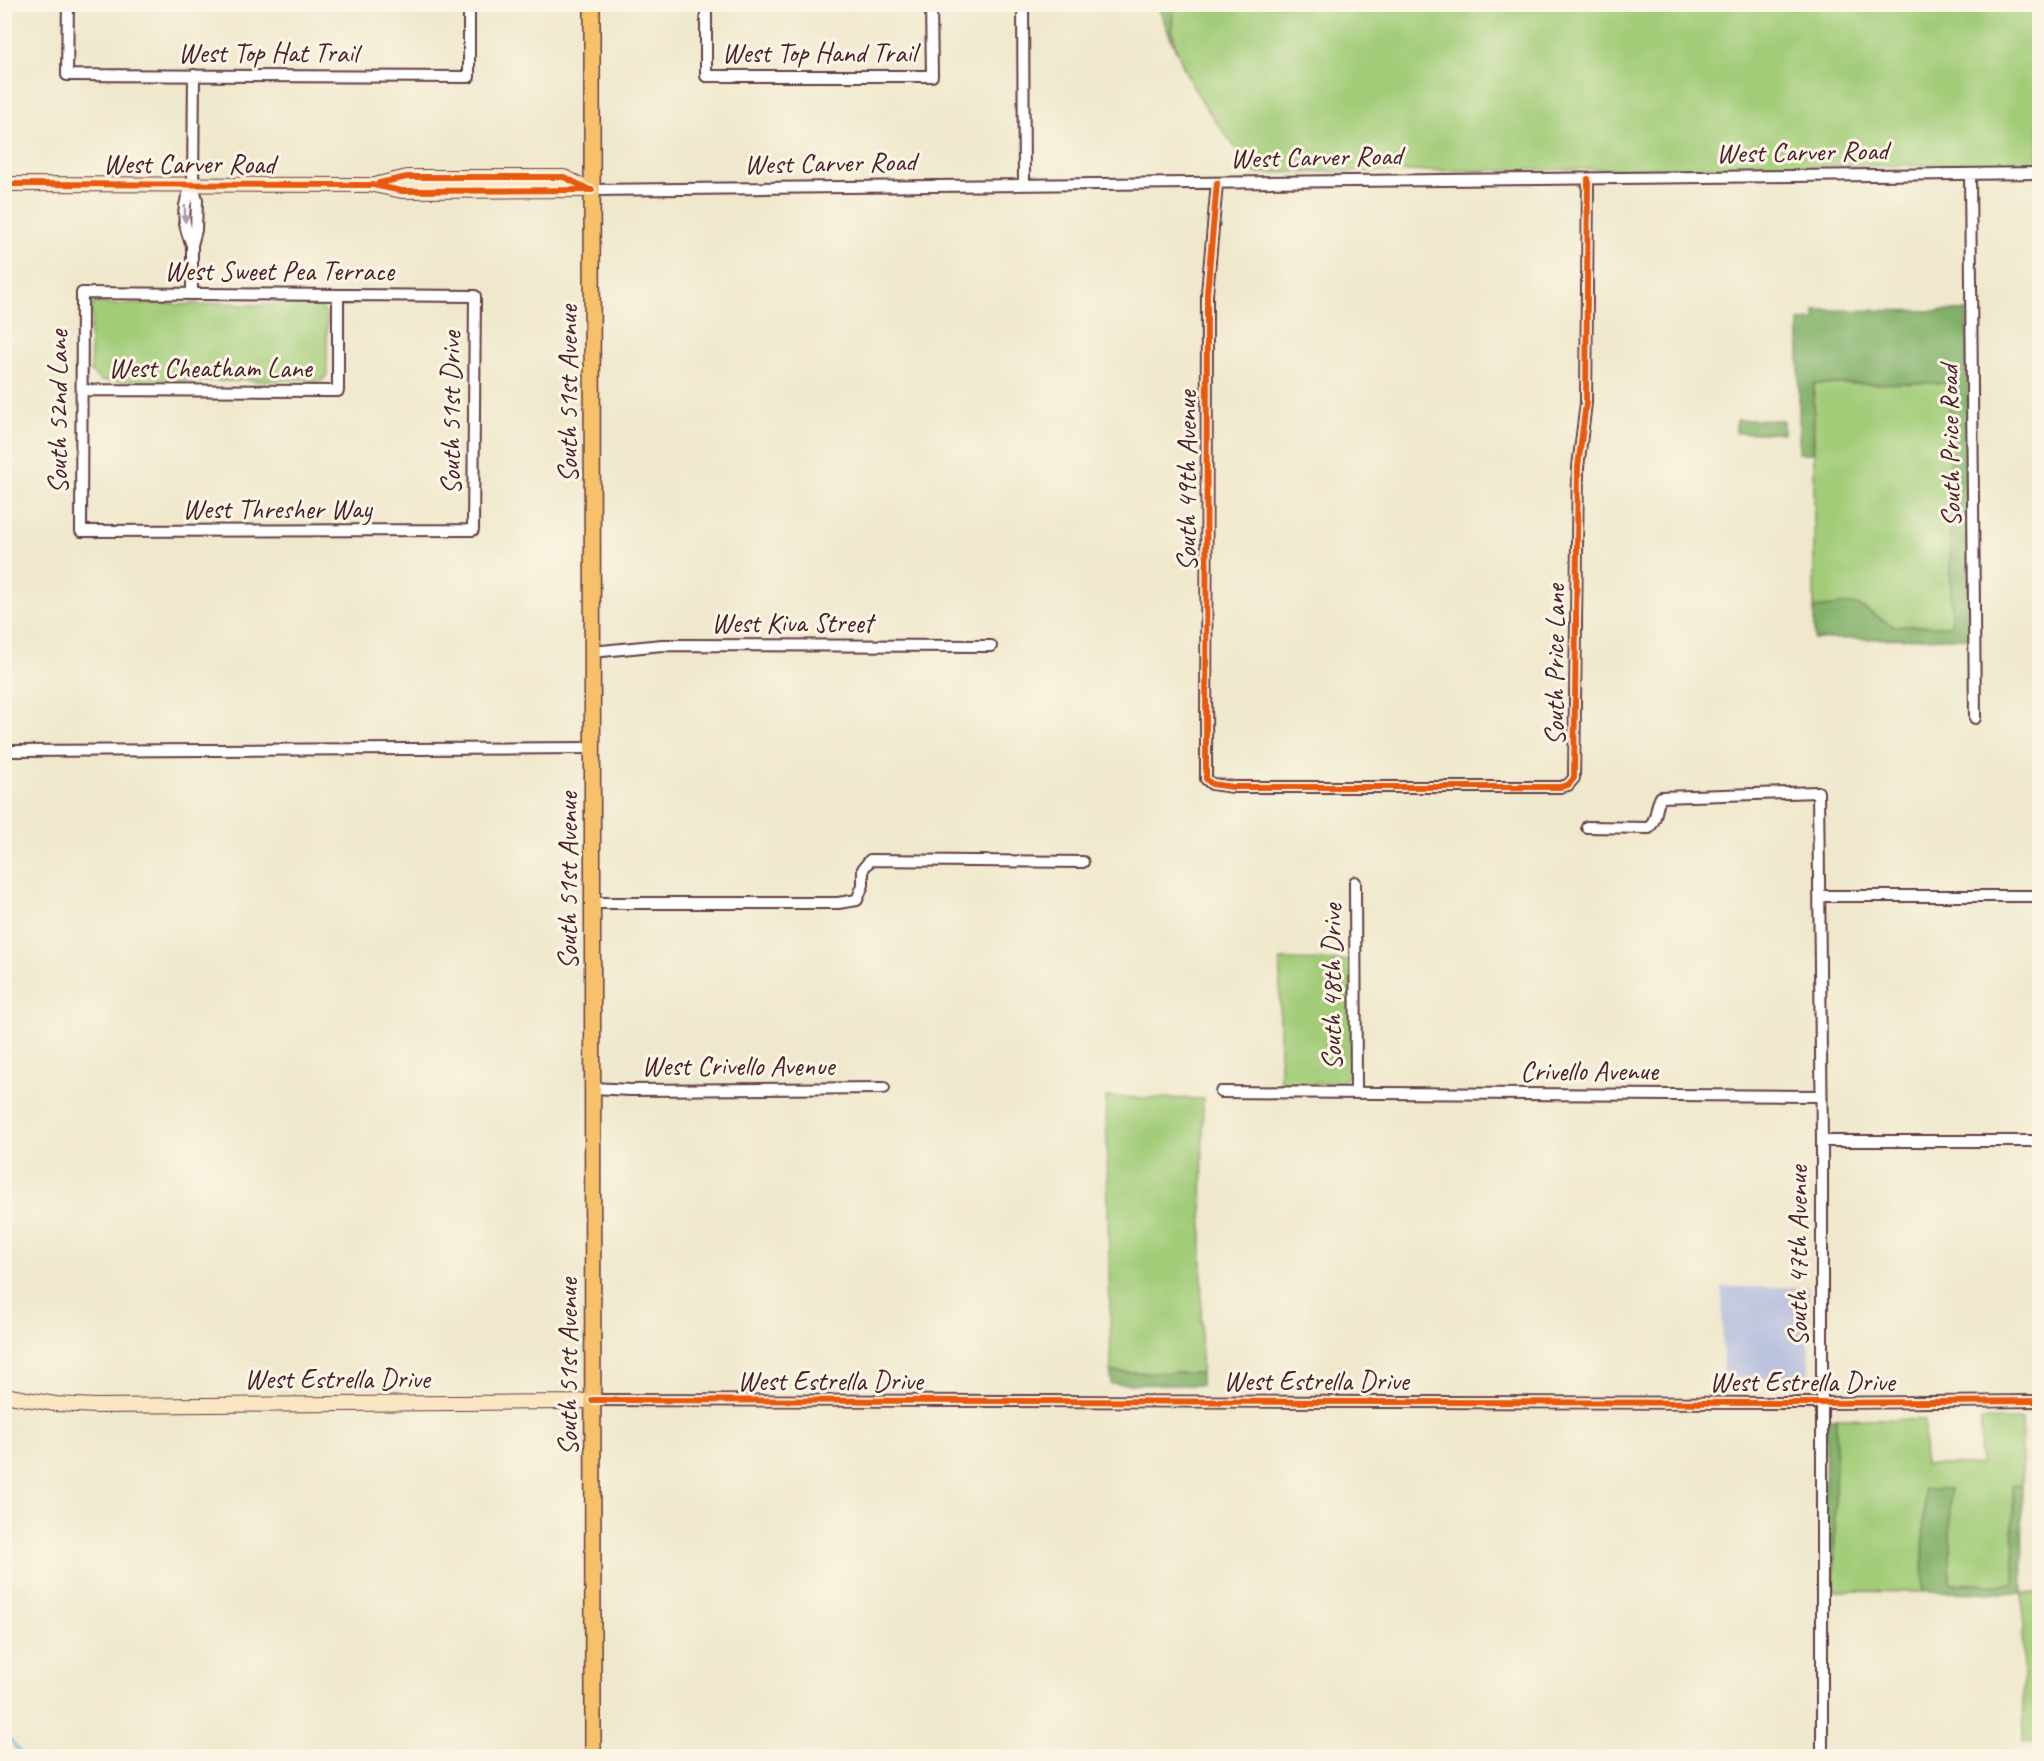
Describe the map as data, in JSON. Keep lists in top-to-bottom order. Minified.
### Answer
{"streets":{"main road":["South 51st Avenue"],"street":["West Top Hat Trail","West Top Hand Trail","West Carver Road","West Sweet Pea Terrace","West Cheatham Lane","South 52nd Lane","South 51st Drive","South Price Road","South 49th Avenue","West Thresher Way","West Kiva Street","South Price Lane","South 48th Drive","West Crivello Avenue","Crivello Avenue","South 47th Avenue","West Estrella Drive"]},"crossings":[["West Carver Road","South 51st Avenue"],["West Carver Road","South Price Road"],["West Carver Road","South 49th Avenue"],["West Carver Road","South Price Lane"],["West Sweet Pea Terrace","West Cheatham Lane"],["West Sweet Pea Terrace","South 52nd Lane"],["West Sweet Pea Terrace","South 51st Drive"],["West Cheatham Lane","South 52nd Lane"],["South 51st Avenue","West Kiva Street"],["South 51st Avenue","West Crivello Avenue"],["South 51st Avenue","West Estrella Drive"],["South 52nd Lane","West Thresher Way"],["South 51st Drive","West Thresher Way"],["South 49th Avenue","South Price Lane"],["South 48th Drive","Crivello Avenue"],["Crivello Avenue","South 47th Avenue"],["South 47th Avenue","West Estrella Drive"]]}
